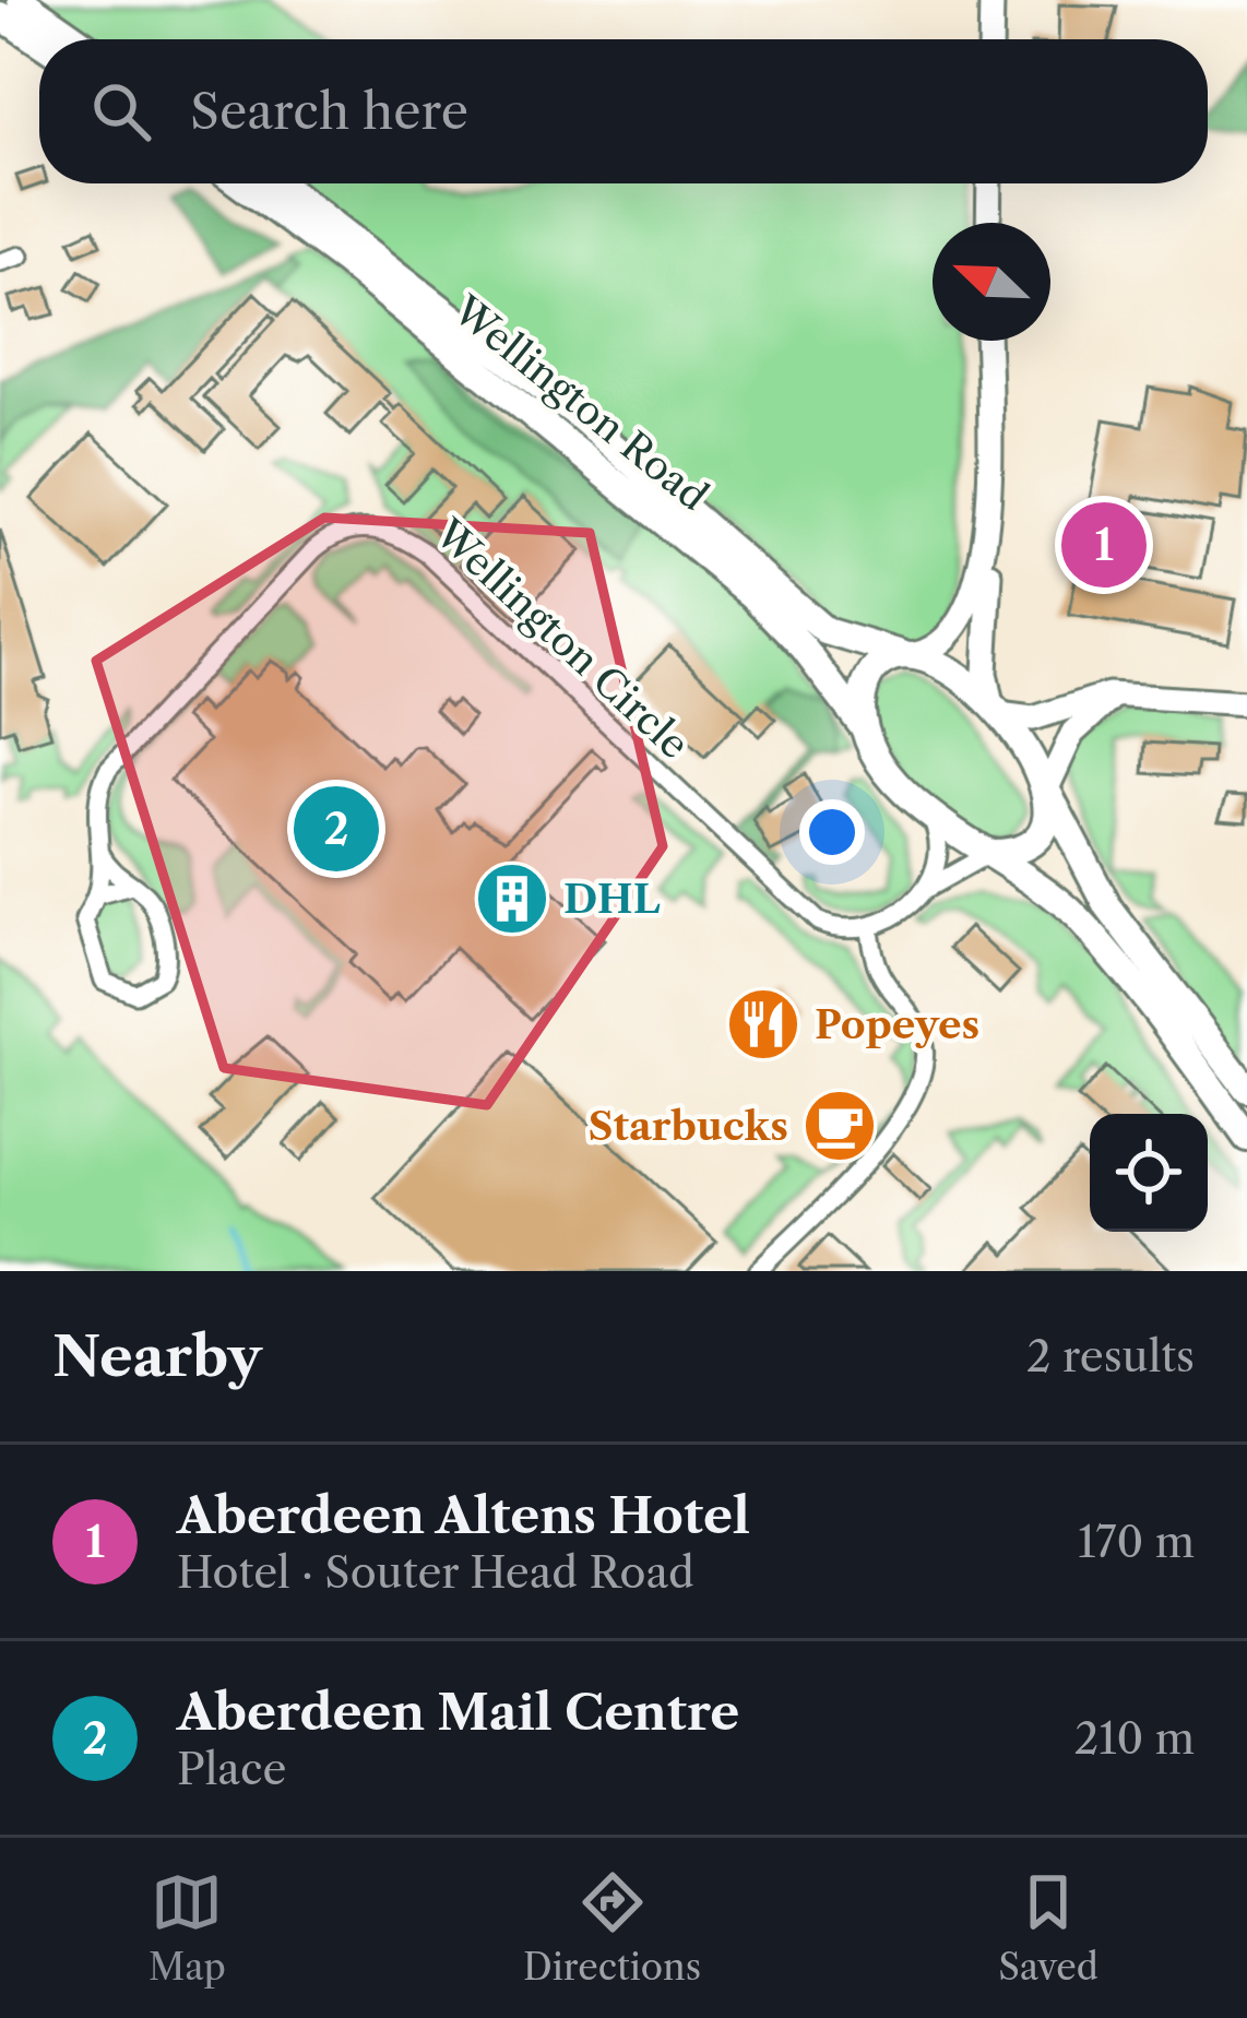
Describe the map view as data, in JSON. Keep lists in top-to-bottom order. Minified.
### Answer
{"streets":{"main road":["Wellington Road"],"street":["Wellington Circle"]},"places":{"building":["DHL"],"restaurant":["Popeyes"],"cafe":["Starbucks"]},"north":"top left","page":{"search":"Search here","pins":["1","2"],"heading":["Nearby","2 results"],"list":[{"mark":"1","name":"Aberdeen Altens Hotel","note":"Hotel · Souter Head Road","value":"170 m"},{"mark":"2","name":"Aberdeen Mail Centre","note":"Place","value":"210 m"}],"nav":["Map","Directions","Saved"]}}
